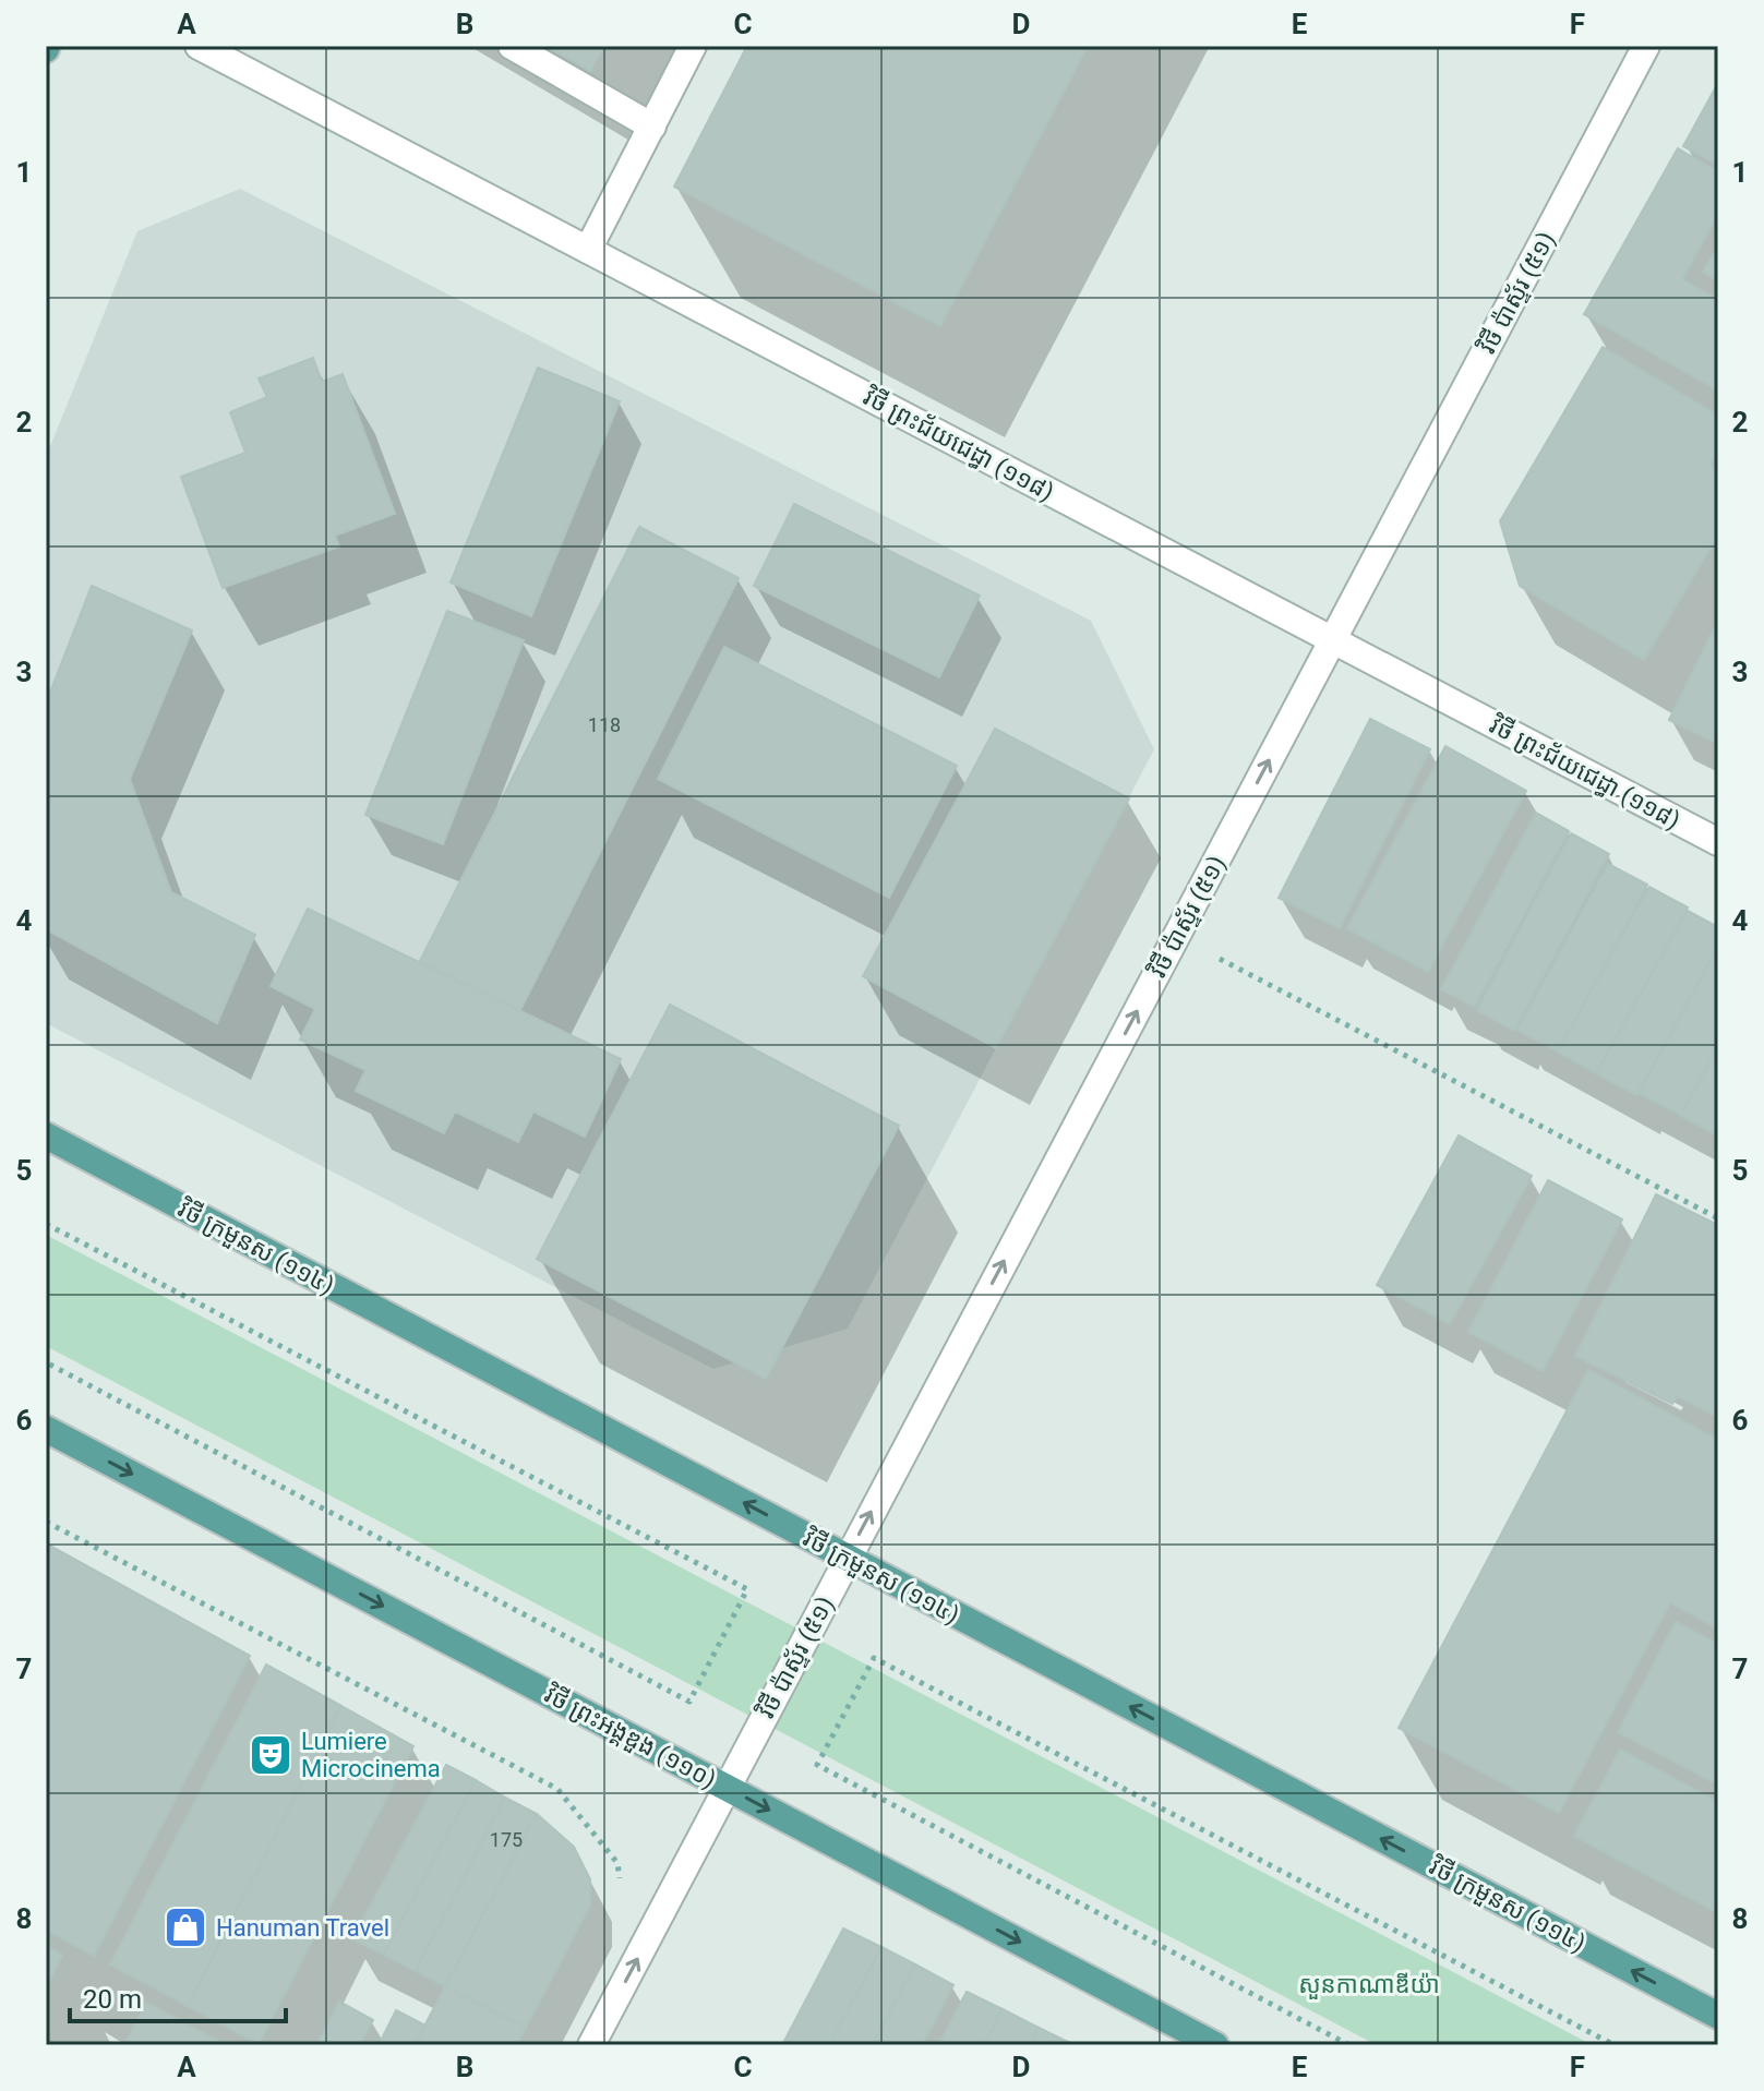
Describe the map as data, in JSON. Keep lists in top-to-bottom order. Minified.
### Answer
{"streets":{"main road":["វិថី ក្រមួនស (១១៤)","វិថី ព្រះអង្គឌួង (១១០)"],"street":["វិថី ប៉ាស្ទ័រ (៥១)","វិថី ព្រះជ័យជេដ្ធា (១១៨)"]},"crossings":[["វិថី ប៉ាស្ទ័រ (៥១)","វិថី ព្រះជ័យជេដ្ធា (១១៨)"],["វិថី ប៉ាស្ទ័រ (៥១)","វិថី ក្រមួនស (១១៤)"],["វិថី ប៉ាស្ទ័រ (៥១)","វិថី ព្រះអង្គឌួង (១១០)"]],"one_way":["វិថី ប៉ាស្ទ័រ (៥១)","វិថី ក្រមួនស (១១៤)","វិថី ព្រះអង្គឌួង (១១០)"],"parks":["សួនកាណាឌីយ៉ា"],"places":{"theatre":["Lumiere Microcinema"],"shop":["Hanuman Travel"]},"house_numbers":["118","175"],"scale_bar":"20 m","grid":{"columns":["A","B","C","D","E","F"],"rows":["1","2","3","4","5","6","7","8"]}}
